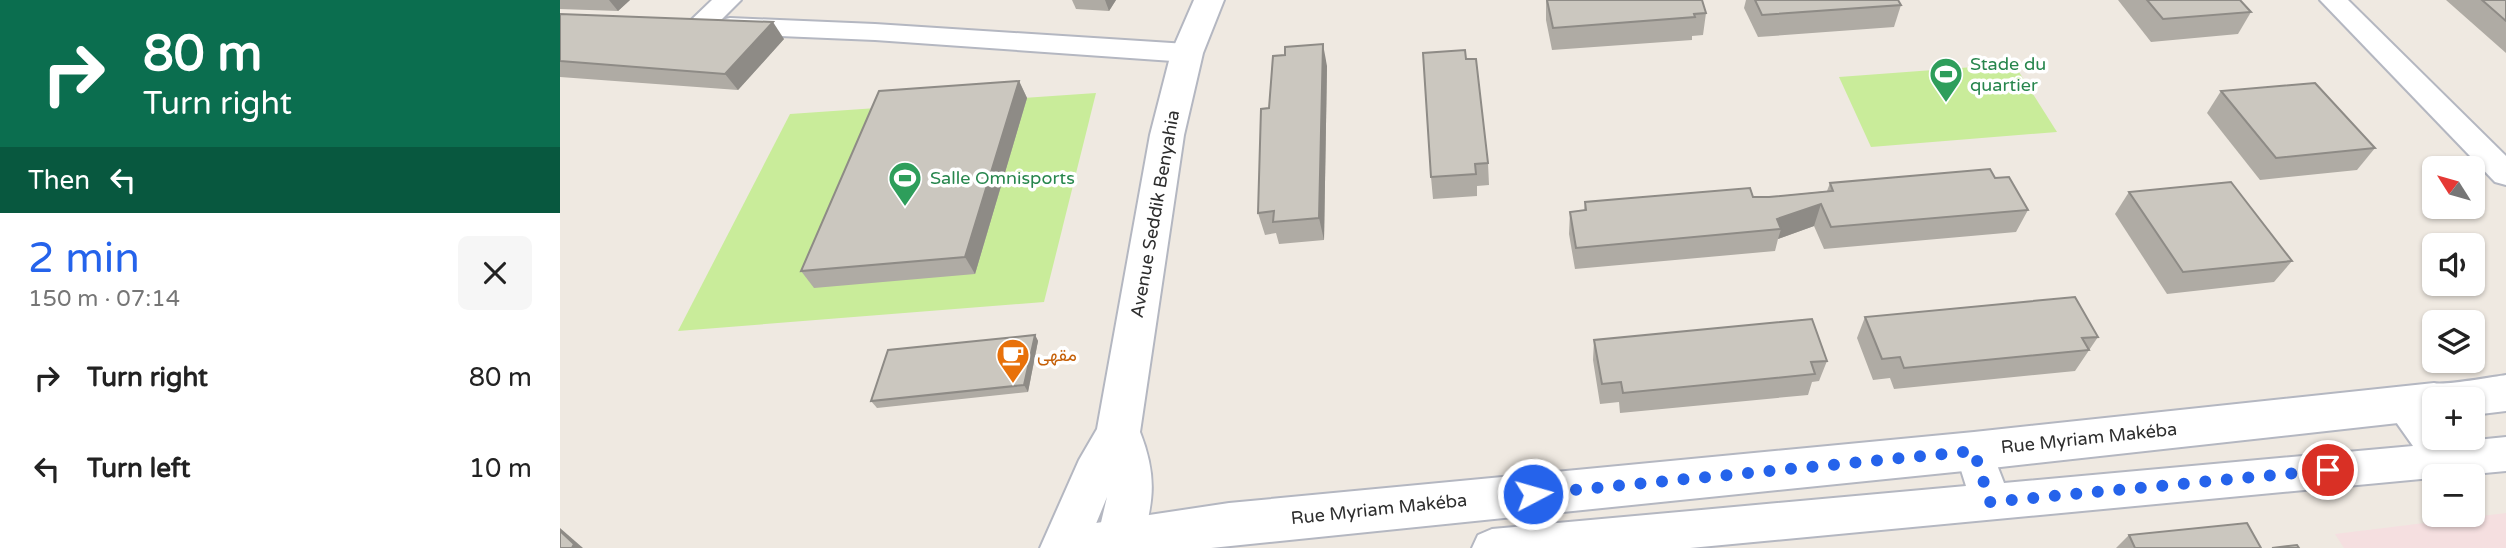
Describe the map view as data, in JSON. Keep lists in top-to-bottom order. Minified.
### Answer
{"streets":{"main road":["Avenue Seddik Benyahia","Rue Myriam Makéba"]},"places":{"sports":["Stade du quartier","Salle Omnisports"],"cafe":["مقهى"]},"north":"top left","page":{"turn":["80 m","Turn right"],"then":"Then","map_buttons":["+","−"],"heading":["2 min","150 m · 07:14"],"list":[{"name":"Turn right","value":"80 m"},{"name":"Turn left","value":"10 m"}]}}
